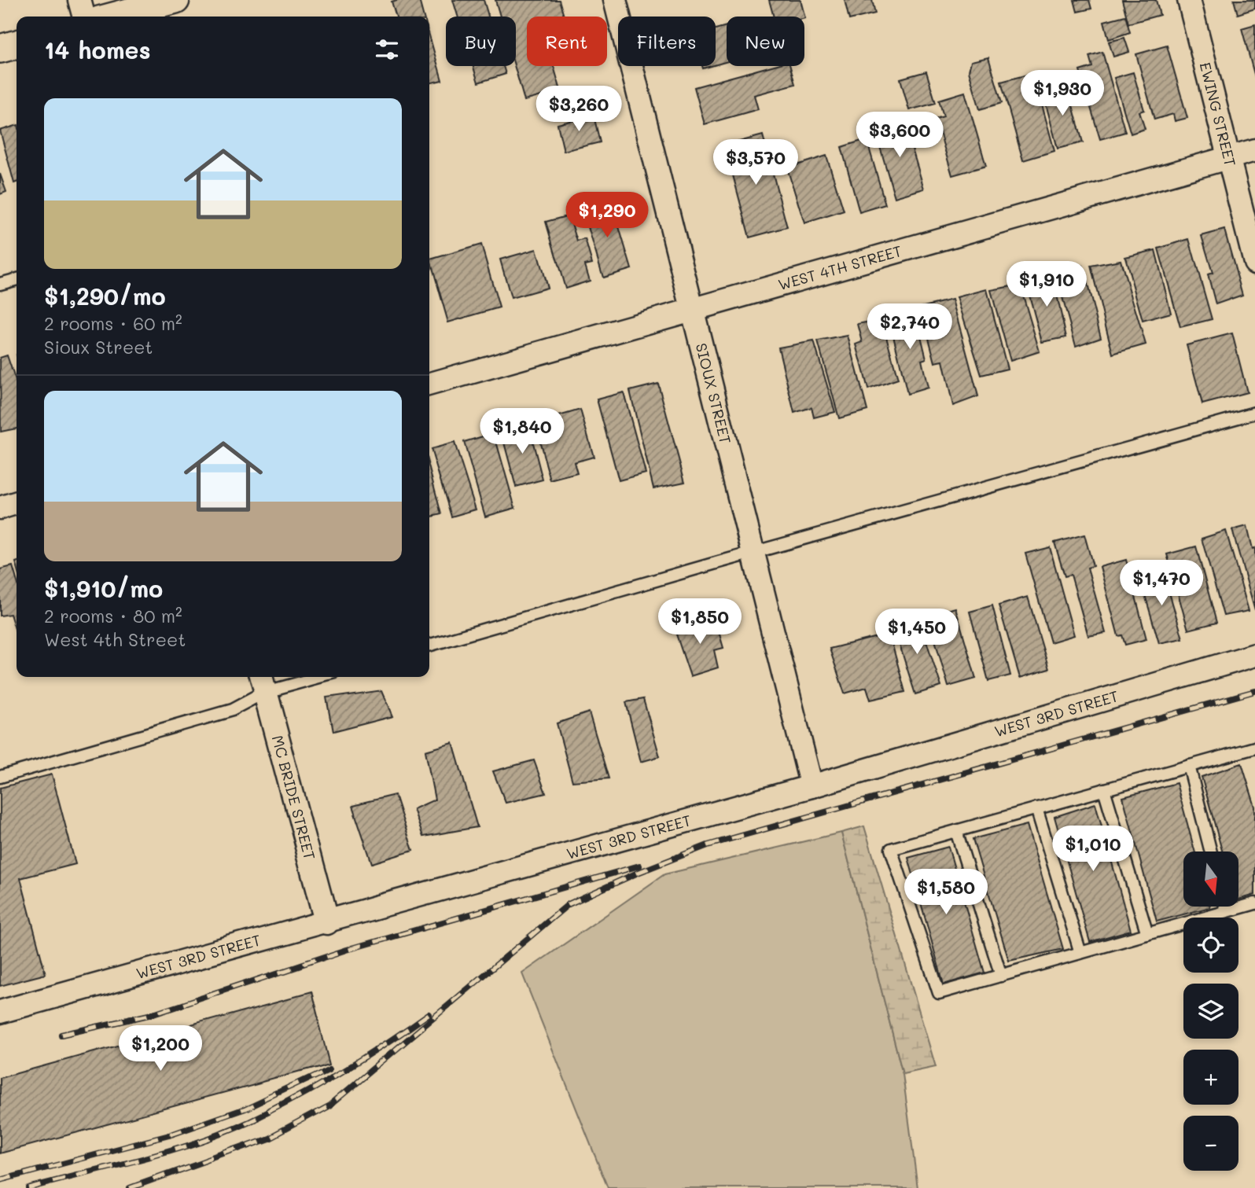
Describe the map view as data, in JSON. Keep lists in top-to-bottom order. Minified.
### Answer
{"streets":{"street":["EWING STREET","WEST 4TH STREET","SIOUX STREET","WEST 3RD STREET","MC BRIDE STREET"]},"crossings":[["EWING STREET","WEST 4TH STREET"],["WEST 4TH STREET","SIOUX STREET"],["SIOUX STREET","WEST 3RD STREET"],["WEST 3RD STREET","MC BRIDE STREET"]],"north":"bottom","page":{"chip":["Buy","Rent","Filters","New"],"heading":"14 homes","price":["$1,930","$3,260","$3,600","$3,570","$1,290","$1,910","$2,740","$1,840","$1,470","$1,850","$1,450","$1,010","$1,580","$1,200"],"list":[{"name":"$1,290/mo","note":"2 rooms · 60 m² · Sioux Street"},{"name":"$1,910/mo","note":"2 rooms · 80 m² · West 4th Street"}],"map_buttons":["+","−"]}}
